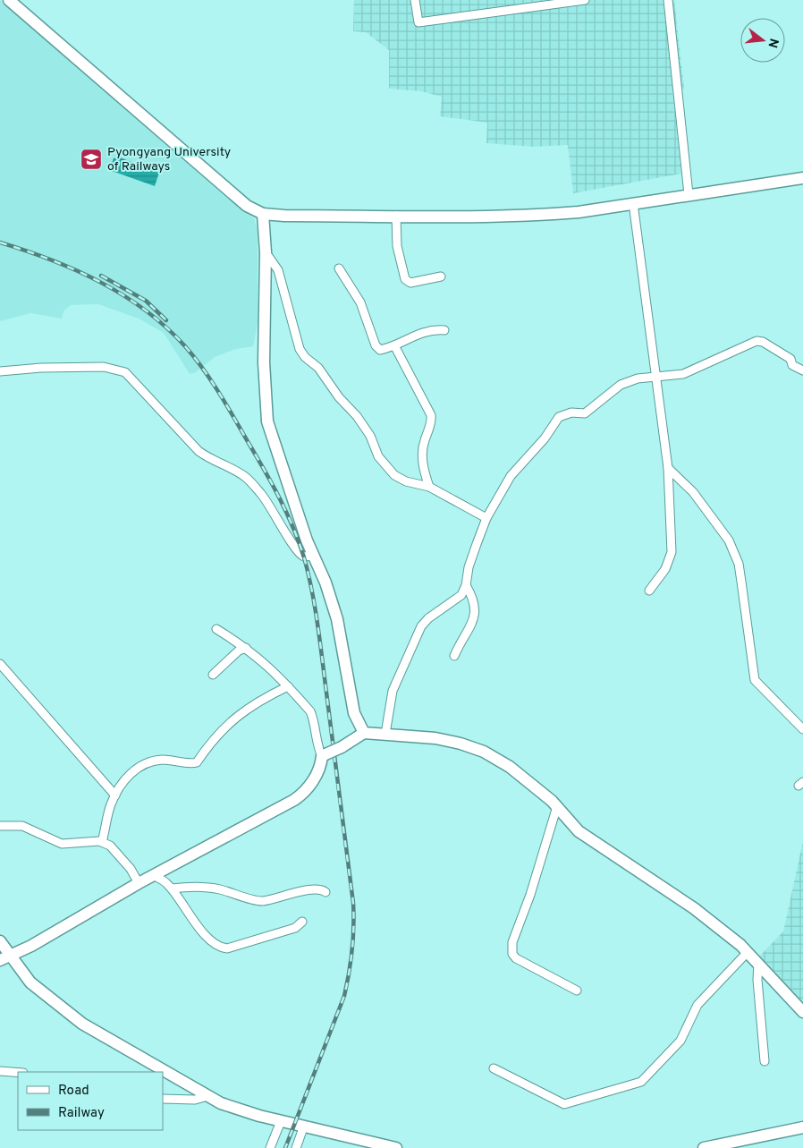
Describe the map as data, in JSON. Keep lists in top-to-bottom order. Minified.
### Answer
{"places":{"school or university":["Pyongyang University of Railways"]},"legend":["Road","Railway"],"north":"right"}
